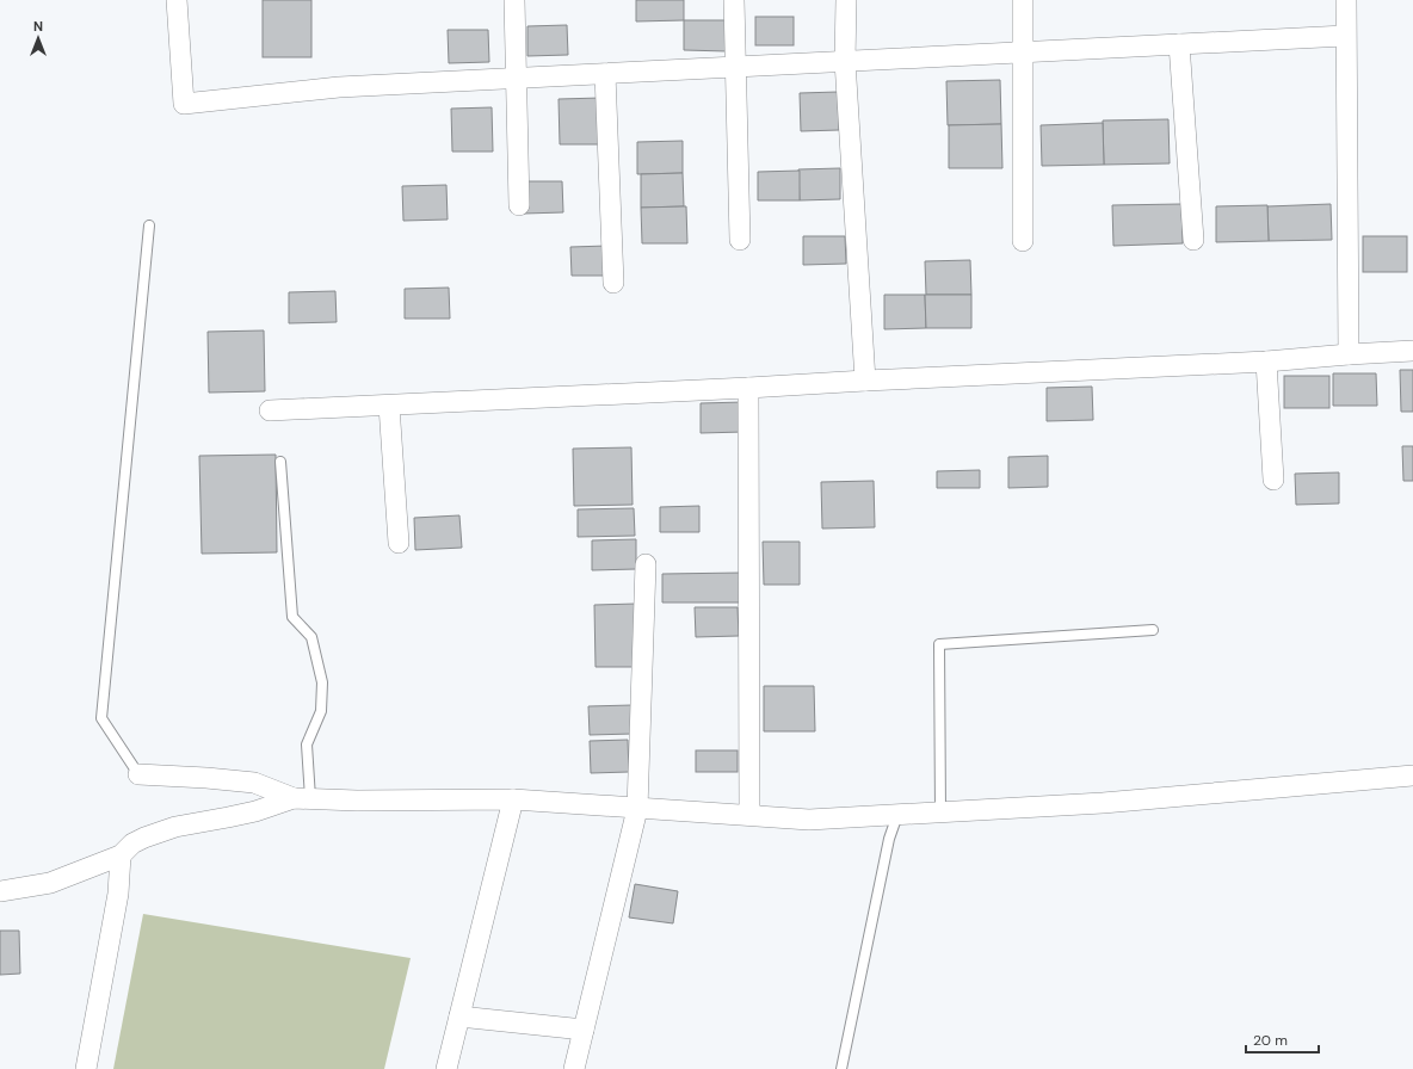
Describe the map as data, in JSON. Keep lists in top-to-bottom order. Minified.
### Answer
{"scale_bar":"20 m","north":"top"}
